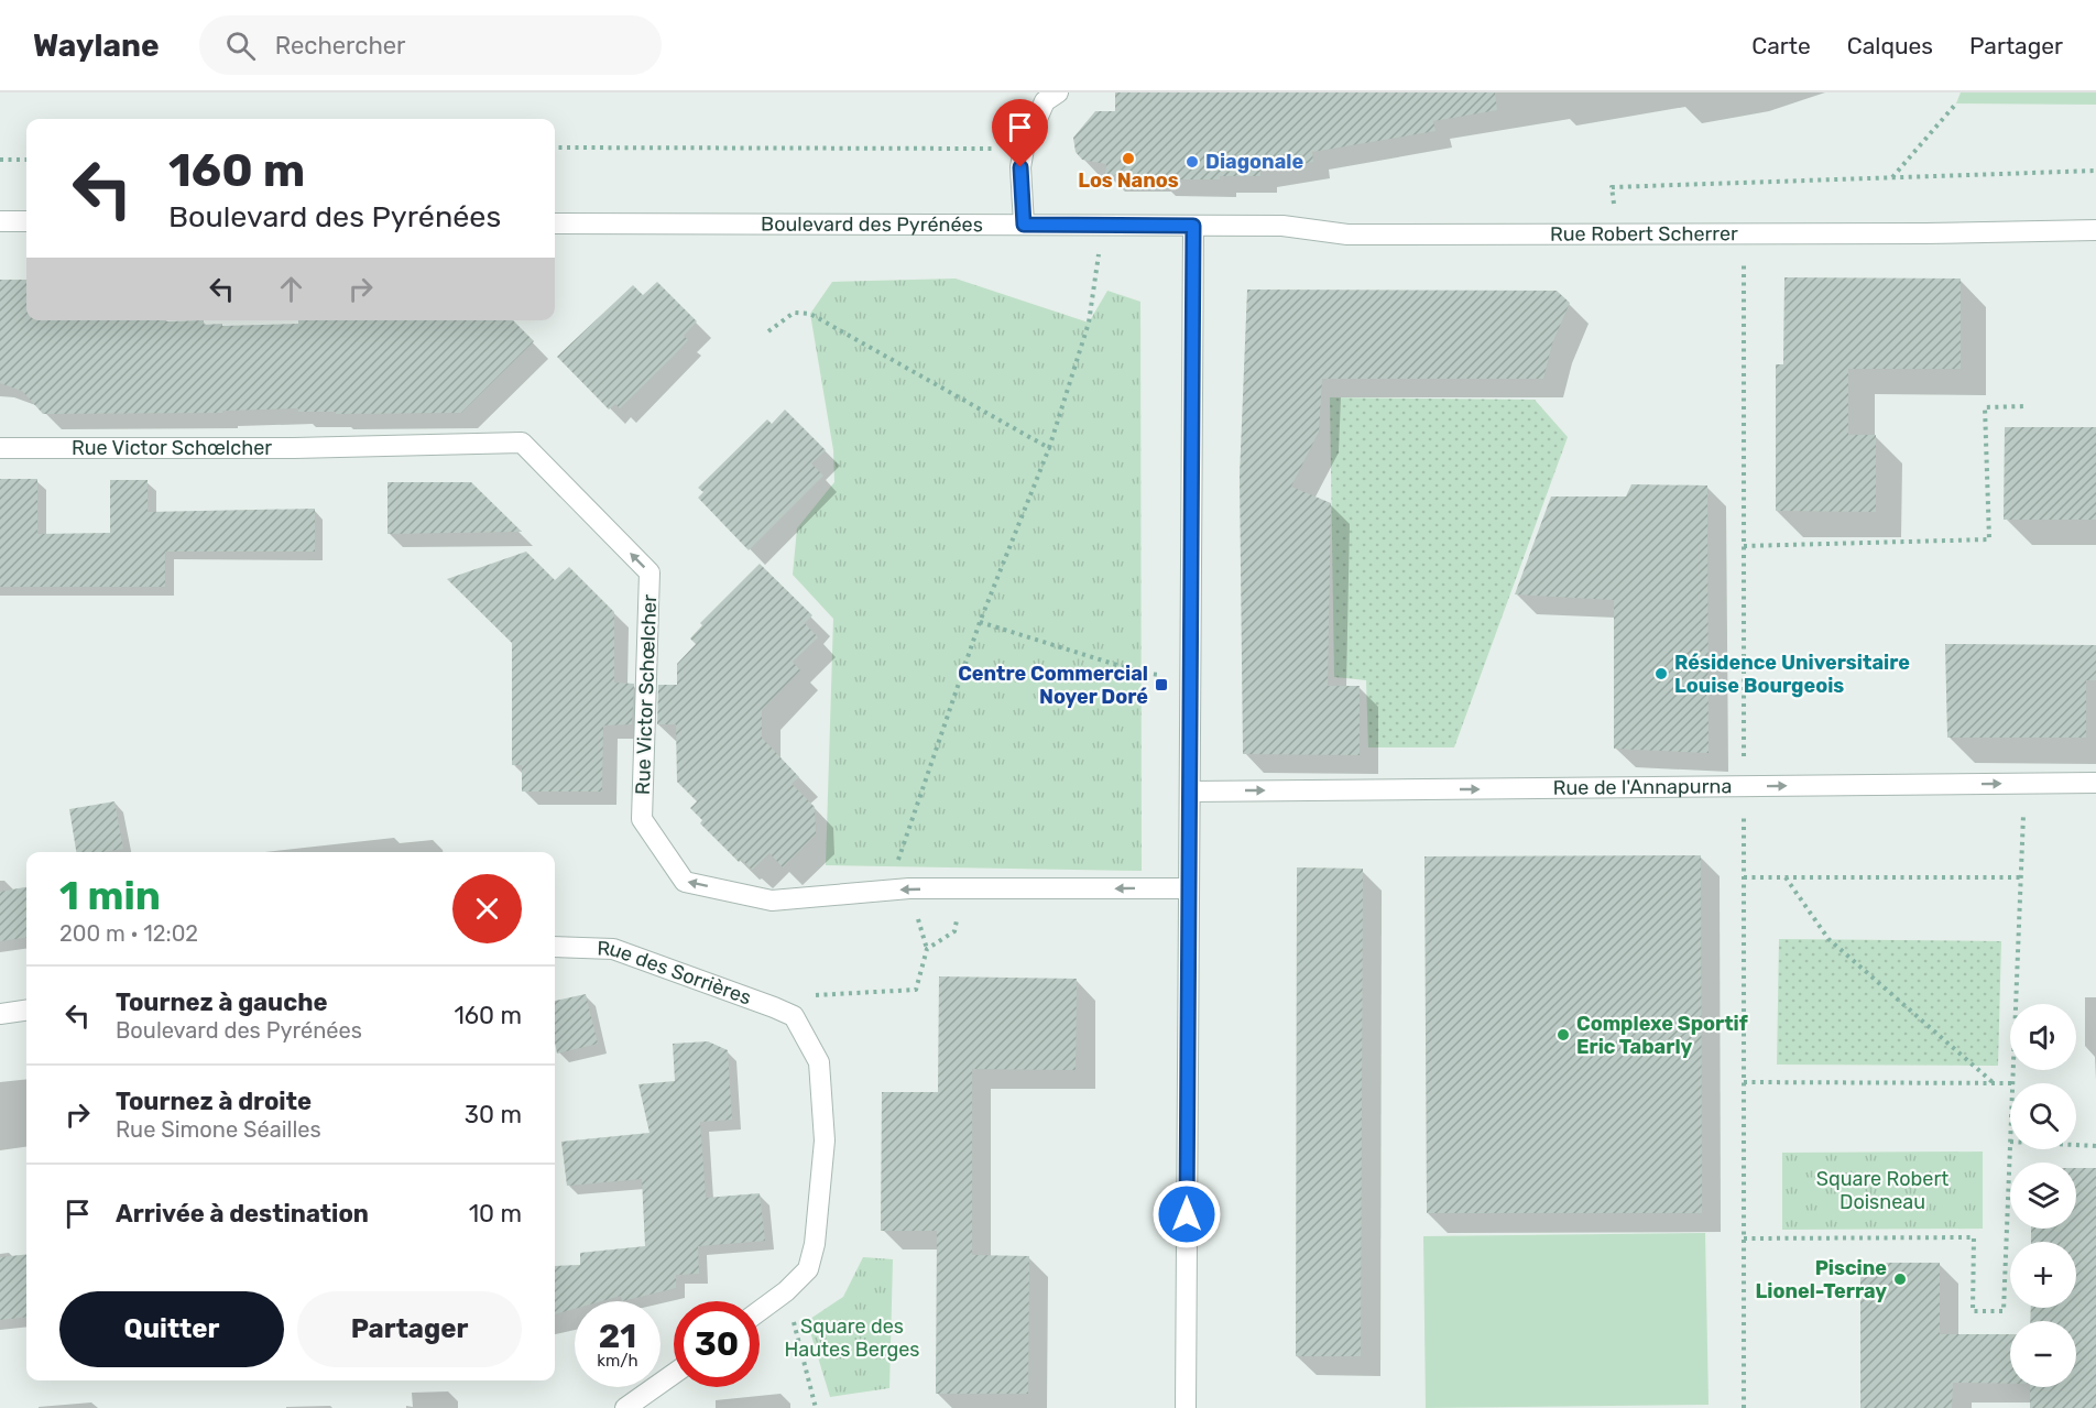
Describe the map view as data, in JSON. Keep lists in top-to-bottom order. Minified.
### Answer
{"streets":{"street":["Boulevard des Pyrénées","Rue Robert Scherrer","Rue Victor Schœlcher","Rue de l'Annapurna","Rue des Sorrières"]},"crossings":[["Boulevard des Pyrénées","Rue Robert Scherrer"]],"one_way":["Rue Victor Schœlcher","Rue de l'Annapurna"],"parks":["Square Robert Doisneau","Square des Hautes Berges"],"places":{"other":["Los Nanos","Diagonale","Résidence Universitaire Louise Bourgeois","Complexe Sportif Eric Tabarly","Piscine Lionel-Terray"],"transit":["Centre Commercial Noyer Doré"]},"page":{"header":"Waylane","search":"Rechercher","nav":["Carte","Calques","Partager"],"turn":["160 m","Boulevard des Pyrénées"],"heading":["1 min","200 m · 12:02"],"list":[{"name":"Tournez à gauche","note":"Boulevard des Pyrénées","value":"160 m"},{"name":"Tournez à droite","note":"Rue Simone Séailles","value":"30 m"},{"name":"Arrivée à destination","value":"10 m"}],"map_buttons":["+","−"],"buttons":["Quitter","Partager"],"speed":"21 km/h","limit":"30"}}
